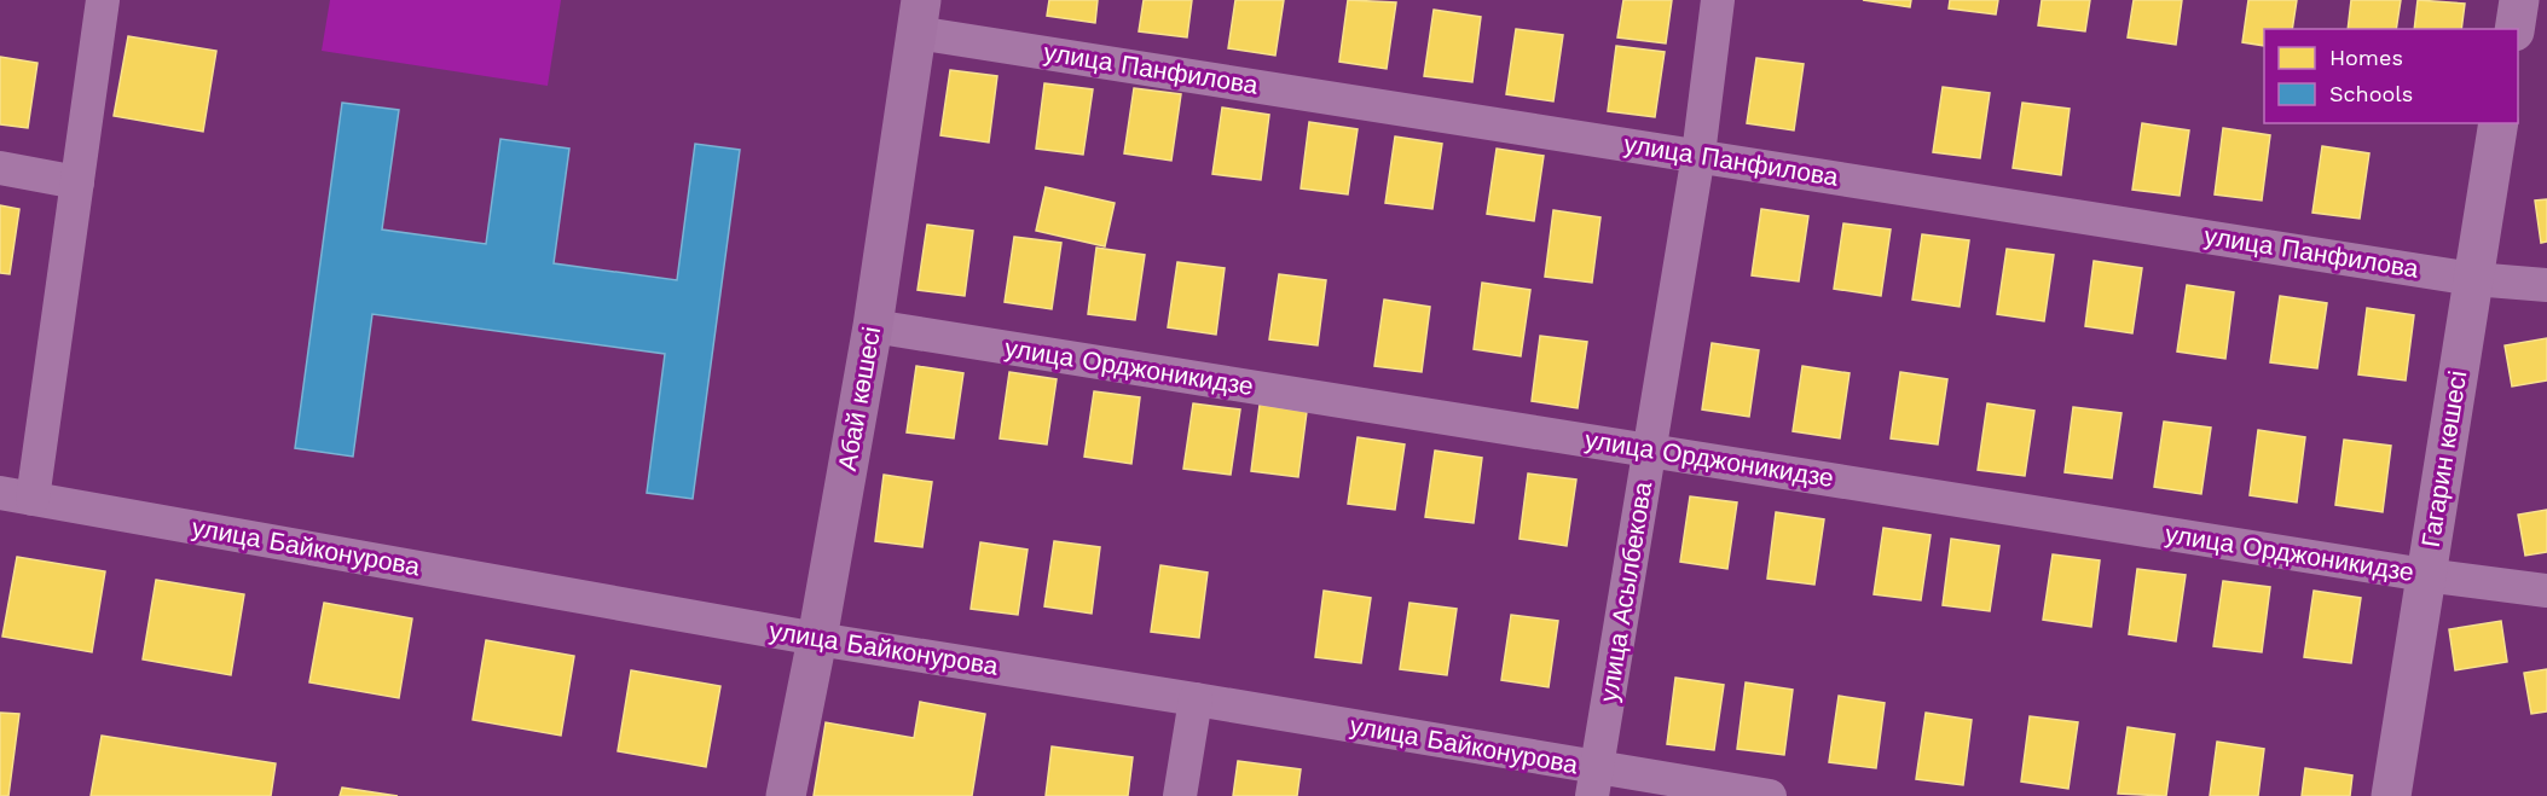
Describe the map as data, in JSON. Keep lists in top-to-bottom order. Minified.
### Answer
{"streets":{"main road":["Абай көшесі"],"street":["улица Панфилова","улица Орджоникидзе","Гагарин көшесі","улица Байконурова","улица Асылбекова"]},"crossings":[["улица Панфилова","Абай көшесі"],["улица Панфилова","Гагарин көшесі"],["улица Панфилова","улица Асылбекова"],["улица Орджоникидзе","Абай көшесі"],["улица Орджоникидзе","Гагарин көшесі"],["улица Орджоникидзе","улица Асылбекова"],["Абай көшесі","улица Байконурова"],["улица Байконурова","улица Асылбекова"]],"legend":["Homes","Schools"]}
